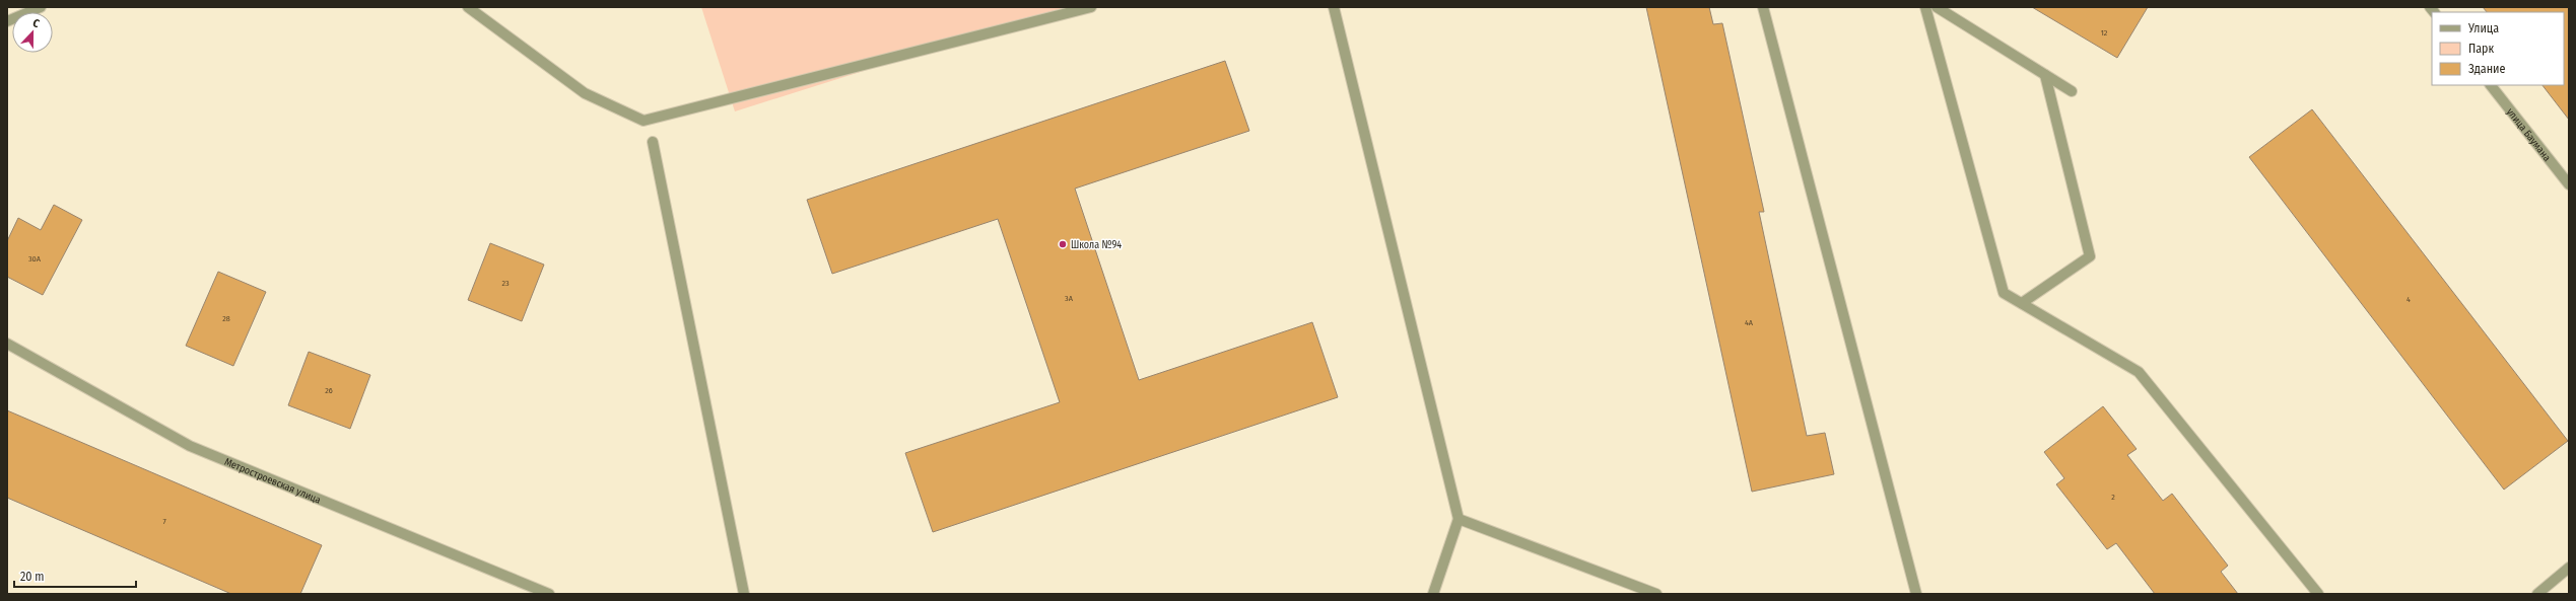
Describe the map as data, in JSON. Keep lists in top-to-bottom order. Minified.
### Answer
{"streets":{"street":["улица Баумана","Метростроевская улица"]},"places":["Школа №94"],"house_numbers":["12","30А","23","3А","4","28","4А","26","2","7"],"legend":["Улица","Парк","Здание"],"scale_bar":"20 m","north":"top"}
